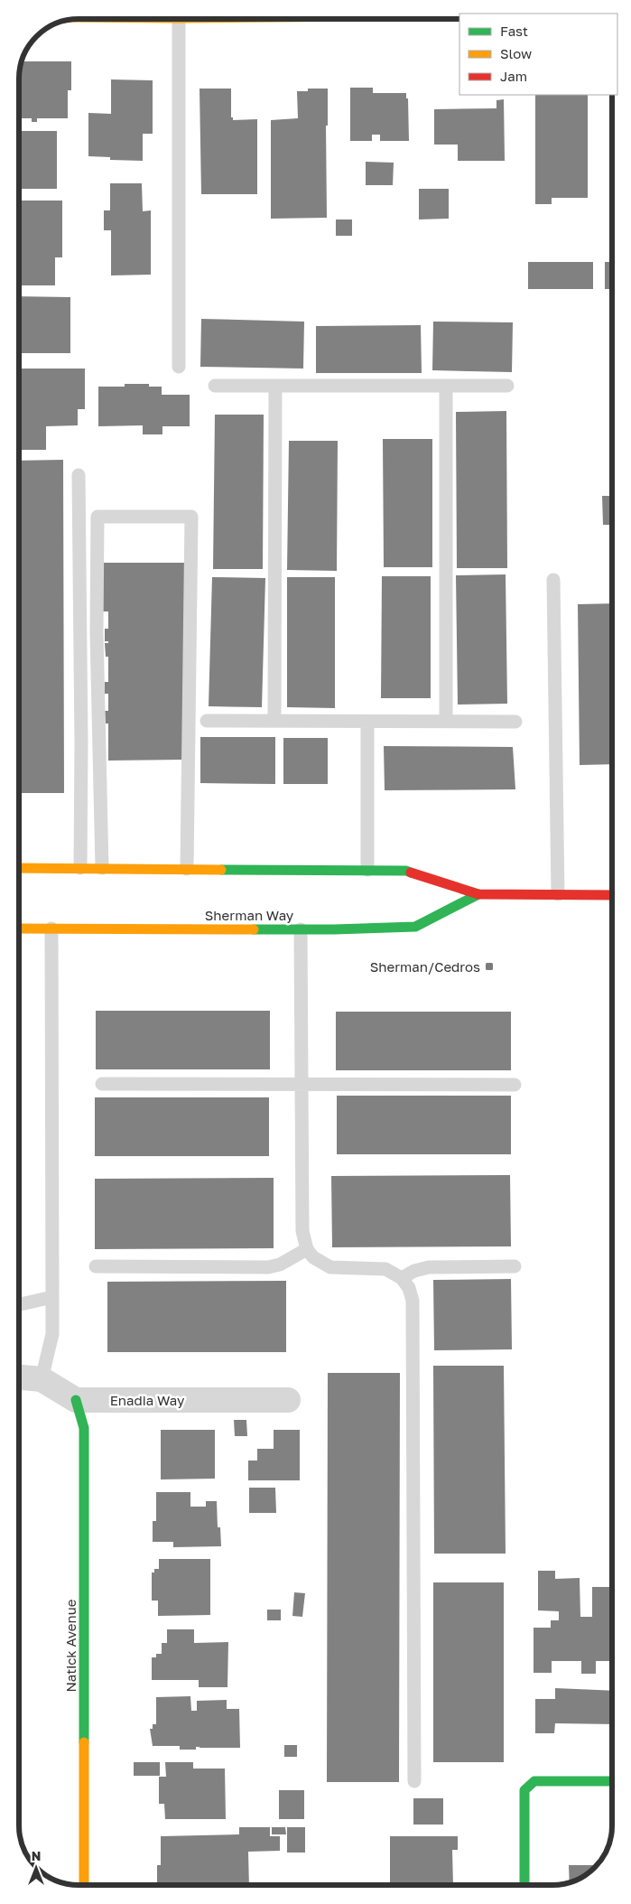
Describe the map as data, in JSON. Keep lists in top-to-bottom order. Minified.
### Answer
{"streets":{"main road":["Sherman Way","Natick Avenue"],"street":["Enadia Way"]},"crossings":[["Enadia Way","Natick Avenue"]],"places":{"transit":["Sherman/Cedros"]},"legend":["Fast","Slow","Jam"],"north":"top"}
